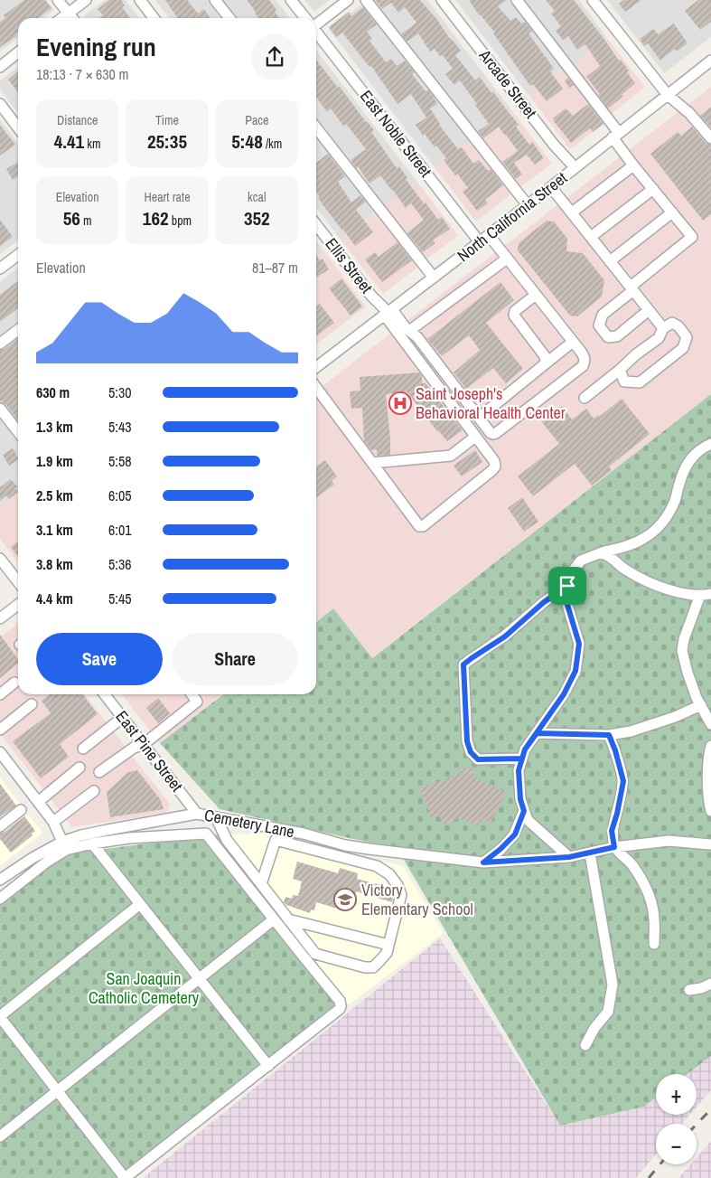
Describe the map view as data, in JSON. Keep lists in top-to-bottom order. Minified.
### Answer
{"streets":{"street":["Arcade Street","East Noble Street","North California Street","Ellis Street","East Pine Street","Cemetery Lane"]},"crossings":[["Arcade Street","North California Street"],["East Noble Street","North California Street"],["North California Street","Ellis Street"],["East Pine Street","Cemetery Lane"]],"parks":["San Joaquin Catholic Cemetery"],"places":{"hospital":["Saint Joseph's Behavioral Health Center"],"school or university":["Victory Elementary School"]},"page":{"heading":["Evening run","18:13 · 7 × 630 m"],"stats":[["Distance","4.41 km"],["Time","25:35"],["Pace","5:48 /km"],["Elevation","56 m"],["Heart rate","162 bpm"],["kcal","352"]],"chart":["Elevation","81–87 m"],"list":[{"name":"630 m","note":"5:30"},{"name":"1.3 km","note":"5:43"},{"name":"1.9 km","note":"5:58"},{"name":"2.5 km","note":"6:05"},{"name":"3.1 km","note":"6:01"},{"name":"3.8 km","note":"5:36"},{"name":"4.4 km","note":"5:45"}],"buttons":["Save","Share"],"map_buttons":["+","−"]}}
